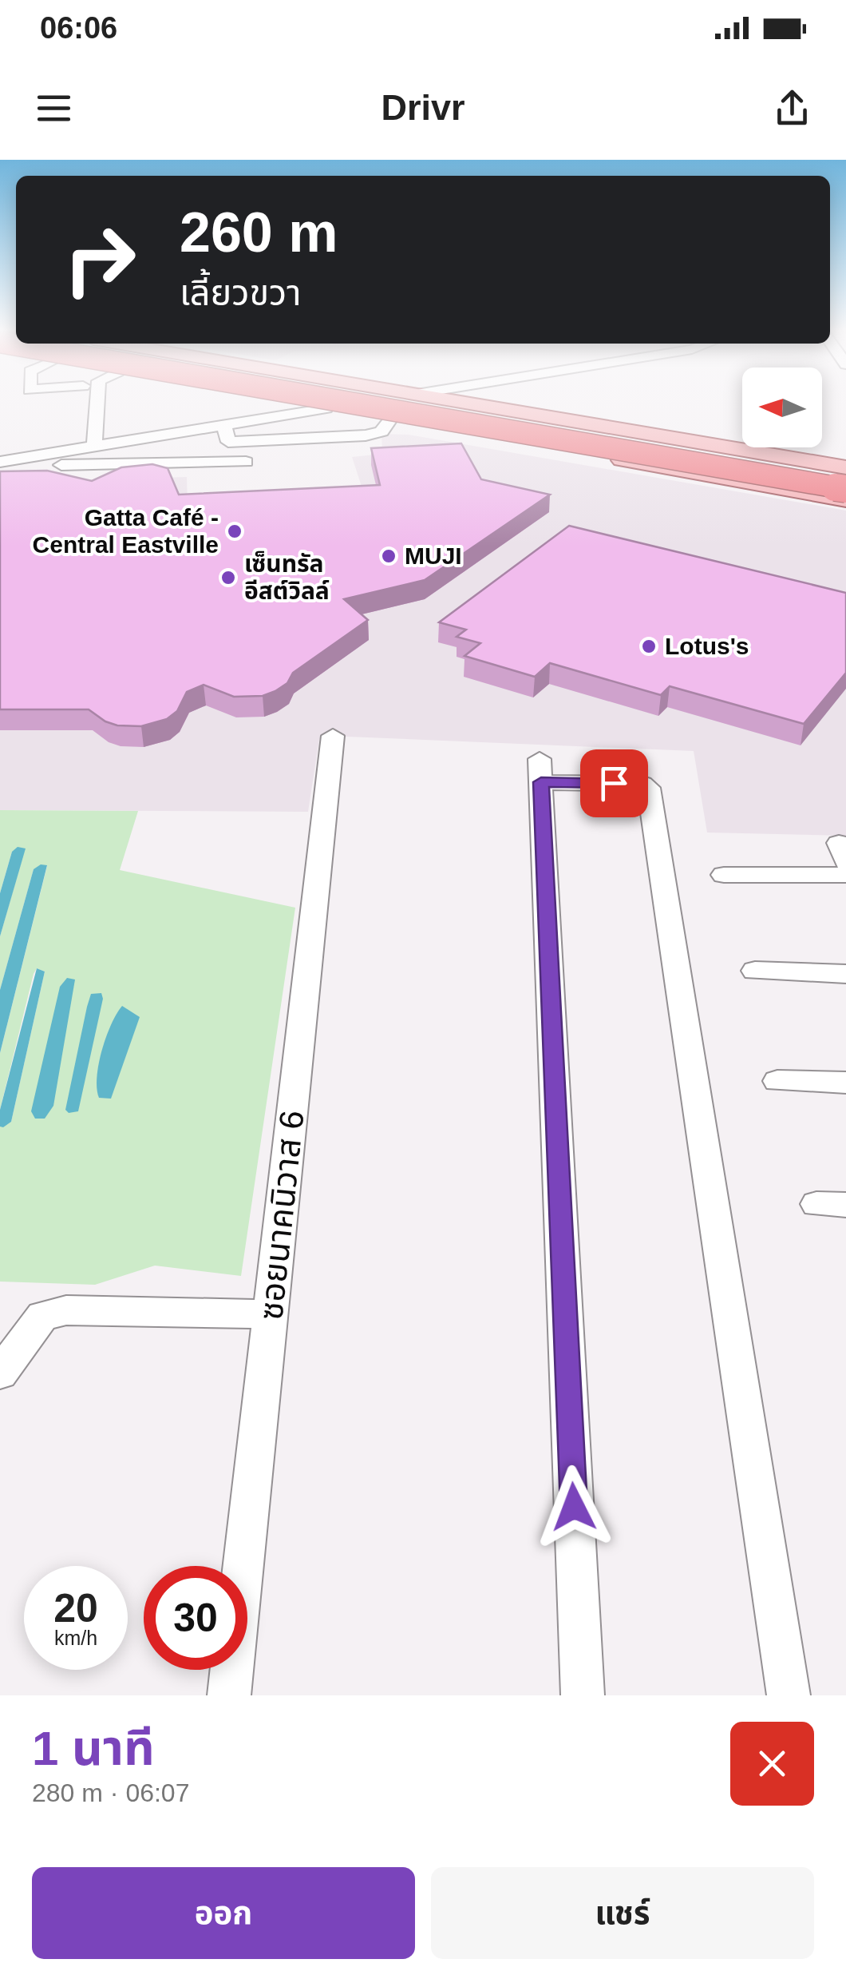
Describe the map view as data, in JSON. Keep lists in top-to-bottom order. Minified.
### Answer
{"streets":{"street":["ซอยนาคนิวาส 6"]},"places":["Gatta Café - Central Eastville","MUJI","เซ็นทรัล อีสต์วิลล์","Lotus's"],"north":"left","page":{"status":"06:06","header":"Drivr","turn":["260 m","เลี้ยวขวา"],"speed":"20 km/h","limit":"30","heading":["1 นาที","280 m · 06:07"],"buttons":["ออก","แชร์"]}}
